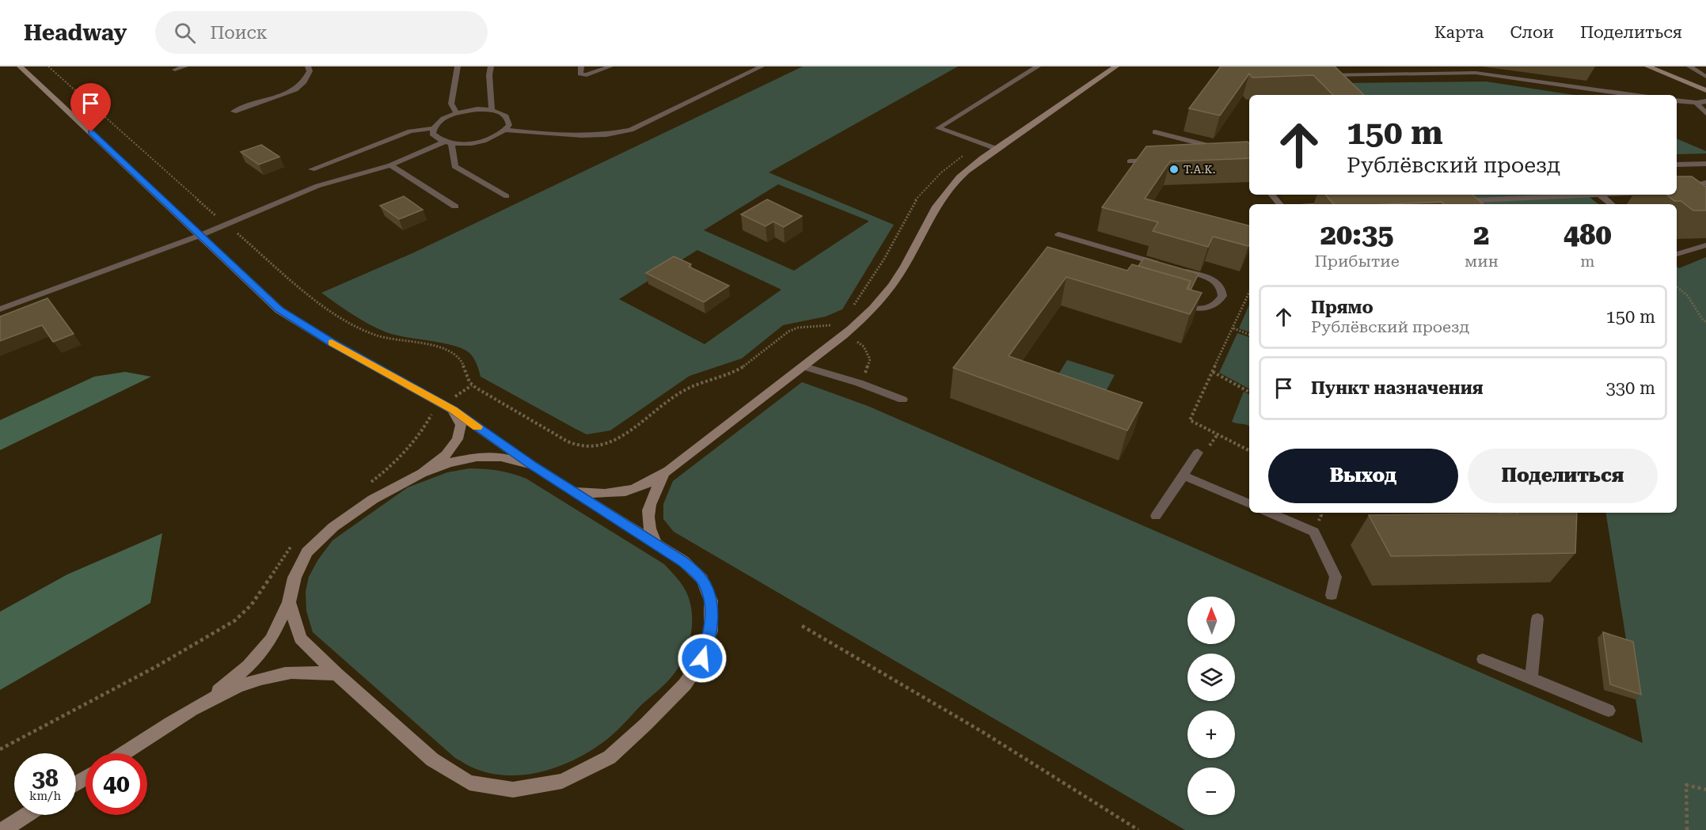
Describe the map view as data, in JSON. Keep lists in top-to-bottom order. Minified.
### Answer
{"places":["Т.А.К."],"north":"top","page":{"header":"Headway","search":"Поиск","nav":["Карта","Слои","Поделиться"],"turn":["150 m","Рублёвский проезд"],"eta":["20:35","Прибытие","2","мин","480","m"],"list":[{"name":"Прямо","note":"Рублёвский проезд","value":"150 m"},{"name":"Пункт назначения","value":"330 m"}],"buttons":["Выход","Поделиться"],"map_buttons":["+","−"],"speed":"38 km/h","limit":"40"}}
